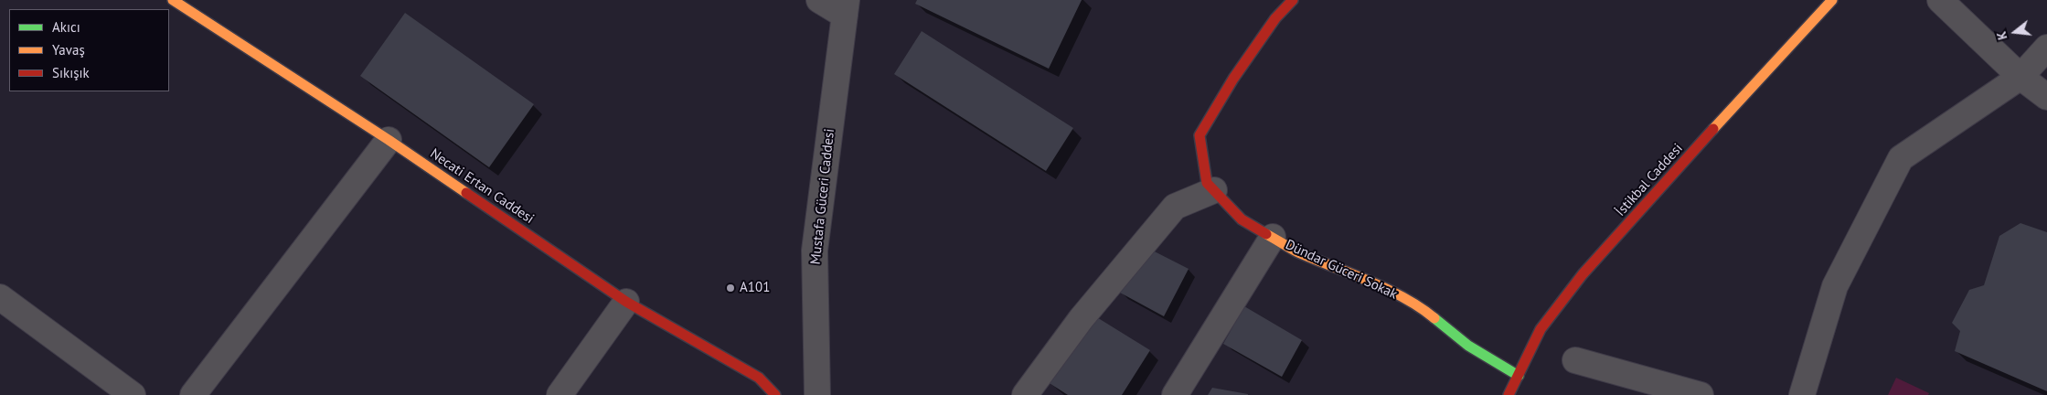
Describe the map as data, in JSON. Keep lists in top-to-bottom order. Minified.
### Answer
{"streets":{"street":["İstikbal Caddesi","Necati Ertan Caddesi","Mustafa Güceri Caddesi","Dündar Güceri Sokak"]},"crossings":[["İstikbal Caddesi","Dündar Güceri Sokak"]],"places":["A101"],"legend":["Akıcı","Yavaş","Sıkışık"],"north":"left"}
